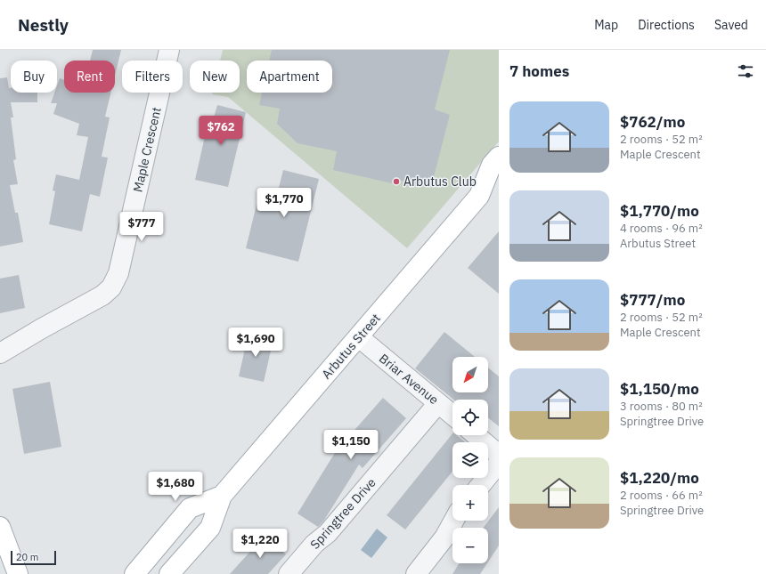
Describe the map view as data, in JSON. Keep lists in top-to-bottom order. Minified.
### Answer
{"streets":{"main road":["Arbutus Street"],"street":["Maple Crescent","Briar Avenue","Springtree Drive"]},"crossings":[["Arbutus Street","Briar Avenue"],["Briar Avenue","Springtree Drive"]],"places":["Arbutus Club"],"scale_bar":"20 m","north":"bottom left","page":{"header":"Nestly","nav":["Map","Directions","Saved"],"heading":"7 homes","chip":["Buy","Rent","Filters","New","Apartment"],"list":[{"name":"$762/mo","note":"2 rooms · 52 m² · Maple Crescent"},{"name":"$1,770/mo","note":"4 rooms · 96 m² · Arbutus Street"},{"name":"$777/mo","note":"2 rooms · 52 m² · Maple Crescent"},{"name":"$1,150/mo","note":"3 rooms · 80 m² · Springtree Drive"},{"name":"$1,220/mo","note":"2 rooms · 66 m² · Springtree Drive"}],"price":["$762","$1,770","$777","$1,690","$1,150","$1,680","$1,220"],"map_buttons":["+","−"],"scale":"20 m"}}
